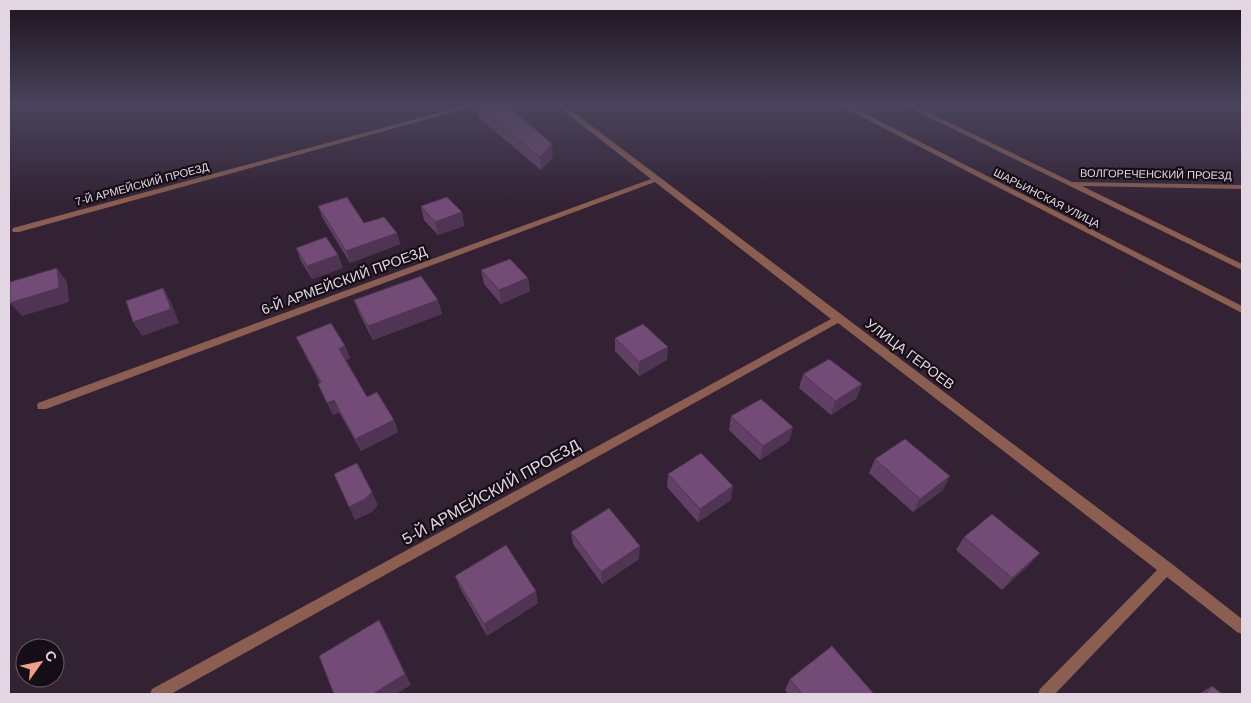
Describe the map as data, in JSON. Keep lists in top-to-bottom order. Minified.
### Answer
{"streets":{"street":["ВОЛГОРЕЧЕНСКИЙ ПРОЕЗД","7-Й АРМЕЙСКИЙ ПРОЕЗД","ШАРЬИНСКАЯ УЛИЦА","6-Й АРМЕЙСКИЙ ПРОЕЗД","УЛИЦА ГЕРОЕВ","5-Й АРМЕЙСКИЙ ПРОЕЗД"]},"crossings":[["ВОЛГОРЕЧЕНСКИЙ ПРОЕЗД","ШАРЬИНСКАЯ УЛИЦА"],["6-Й АРМЕЙСКИЙ ПРОЕЗД","УЛИЦА ГЕРОЕВ"],["УЛИЦА ГЕРОЕВ","5-Й АРМЕЙСКИЙ ПРОЕЗД"]],"north":"top right"}
